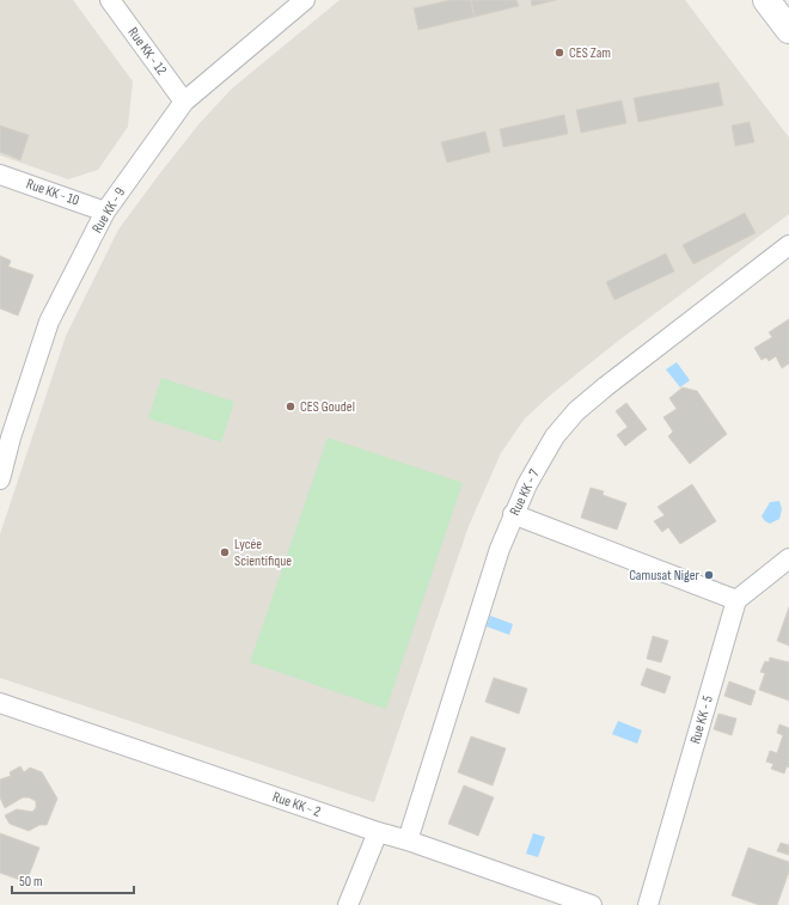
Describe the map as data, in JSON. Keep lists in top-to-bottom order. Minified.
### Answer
{"streets":{"street":["Rue KK - 12","Rue KK - 10","Rue KK - 9","Rue KK - 7","Rue KK - 5","Rue KK - 2"]},"crossings":[["Rue KK - 12","Rue KK - 9"],["Rue KK - 10","Rue KK - 9"],["Rue KK - 7","Rue KK - 2"]],"places":["CES Zam","CES Goudel","Lycée Scientifique","Camusat Niger"],"scale_bar":"50 m"}
